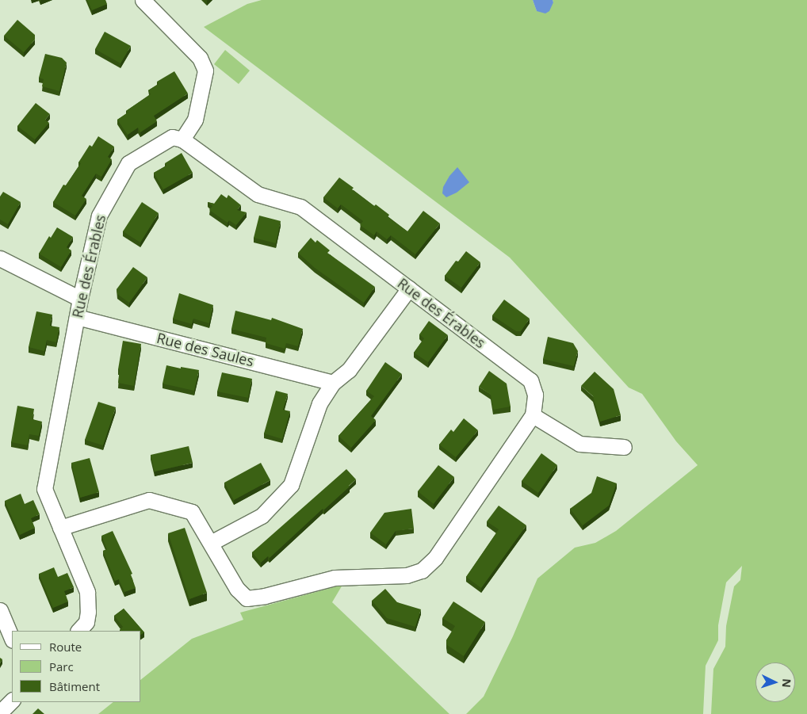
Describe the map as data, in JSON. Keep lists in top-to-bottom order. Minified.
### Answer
{"streets":{"street":["Rue des Érables","Rue des Saules"]},"crossings":[["Rue des Érables","Rue des Saules"]],"legend":["Route","Parc","Bâtiment"],"north":"right"}
